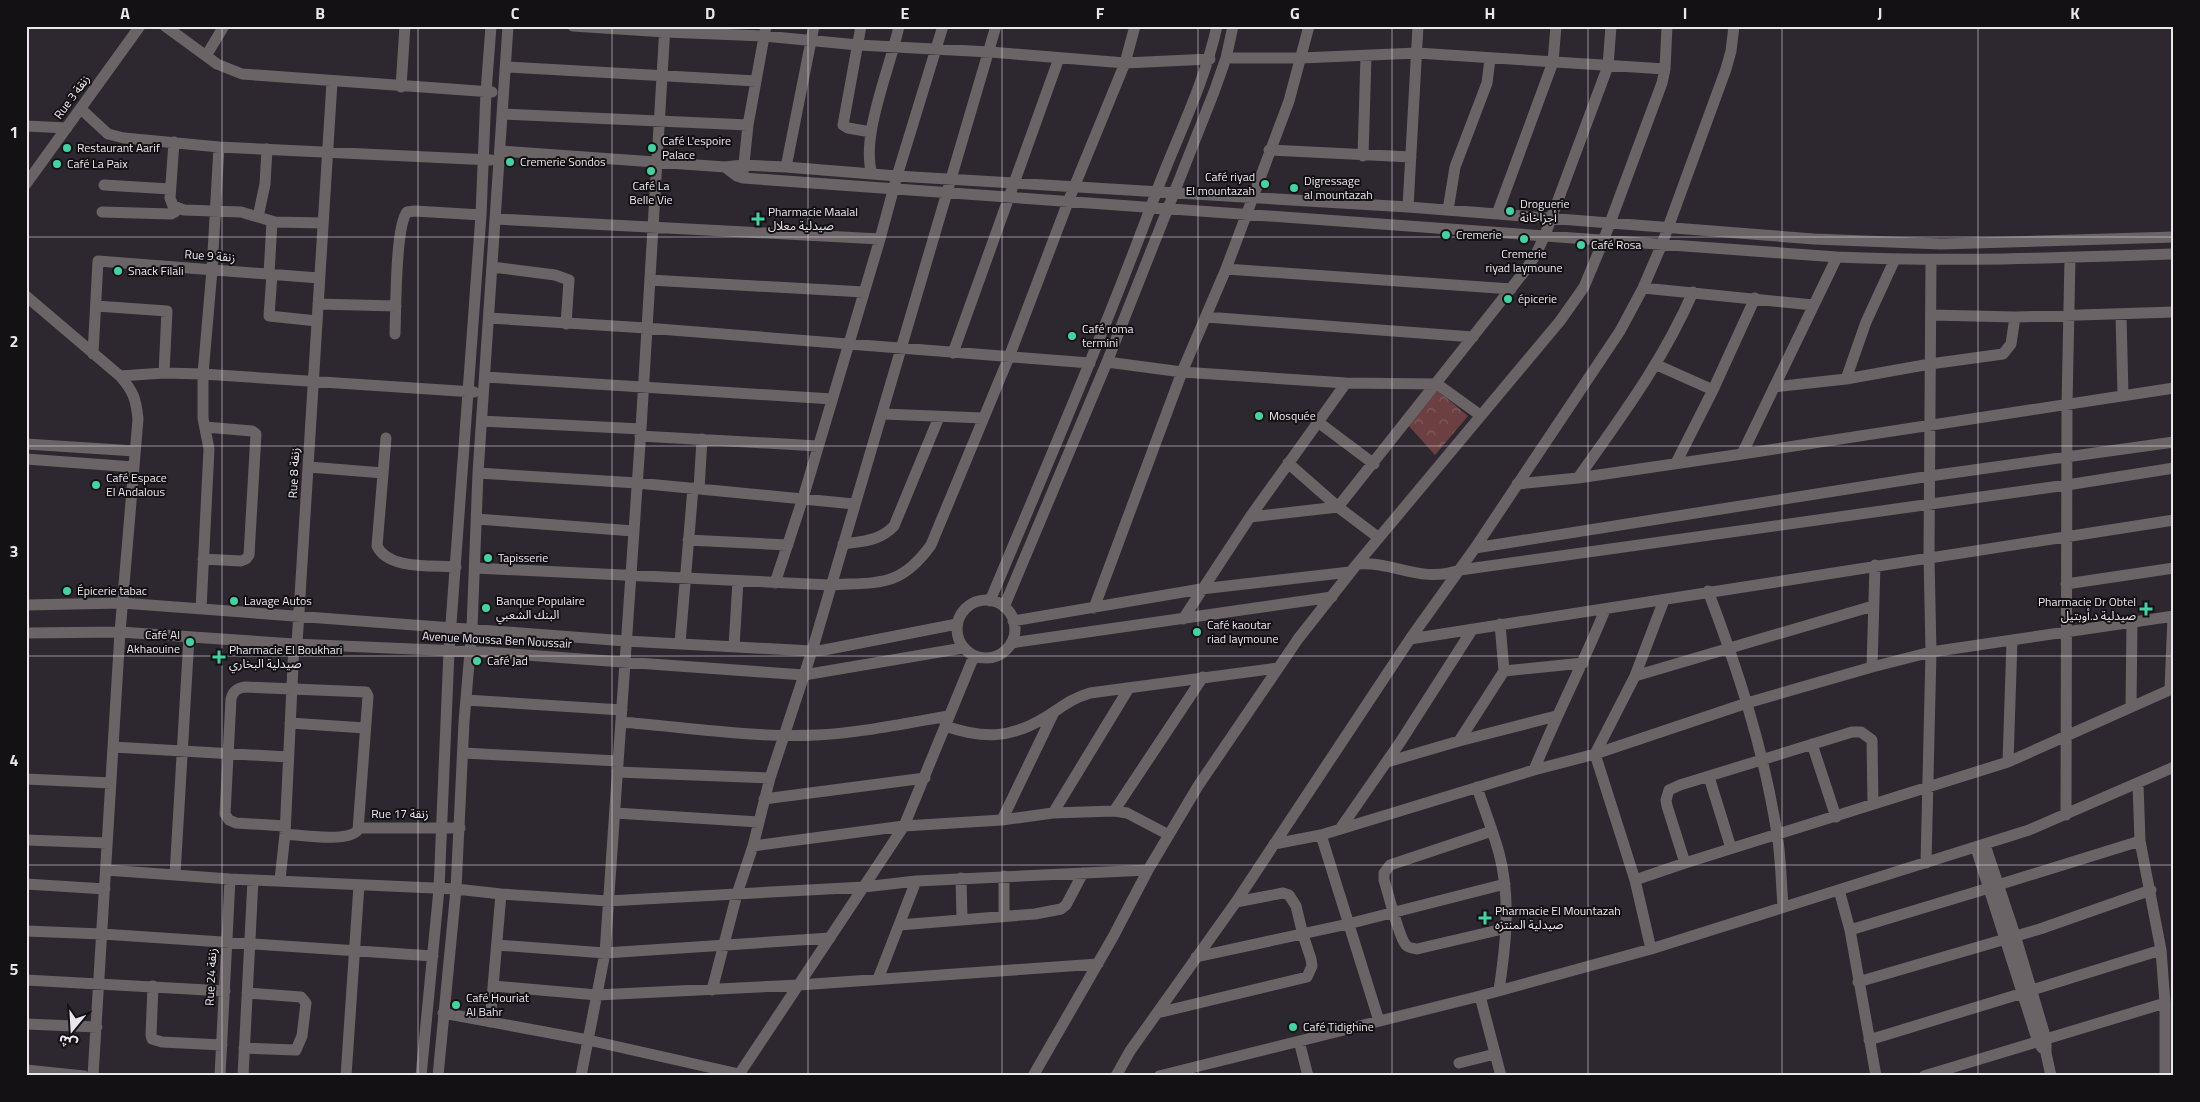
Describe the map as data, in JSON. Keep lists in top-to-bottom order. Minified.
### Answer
{"streets":{"street":["Rue 3 زنقة","Rue 9 زنقة","Rue 8 زنقة","Avenue Moussa Ben Noussair","Rue 17 زنقة","Rue 24 زنقة"]},"crossings":[["Rue 9 زنقة","Rue 8 زنقة"],["Rue 8 زنقة","Avenue Moussa Ben Noussair"],["Rue 8 زنقة","Rue 17 زنقة"]],"places":{"other":["Restaurant Aarif","Café L'espoire Palace","Cremerie Sondos","Café La Paix","Café La Belle Vie","Café riyad El mountazah","Digressage al mountazah","Droguerie أجزاخانة","Cremerie","Cremerie riyad laymoune","Café Rosa","Snack Filali","épicerie","Café roma termini","Mosquée","Café Espace El Andalous","Tapisserie","Épicerie tabac","Lavage Autos","Banque Populaire البنك الشعبي","Café kaoutar riad laymoune","Café Al Akhaouine","Café Jad","Café Houriat Al Bahr","Café Tidighine"],"health":["Pharmacie Maalal صيدلية معلال","Pharmacie Dr Obtel صيدلية د.أوبتيل","Pharmacie El Boukhari صيدلية البخاري","Pharmacie El Mountazah صيدلية المنتزه"]},"north":"bottom","grid":{"columns":["A","B","C","D","E","F","G","H","I","J","K"],"rows":["1","2","3","4","5"]}}
